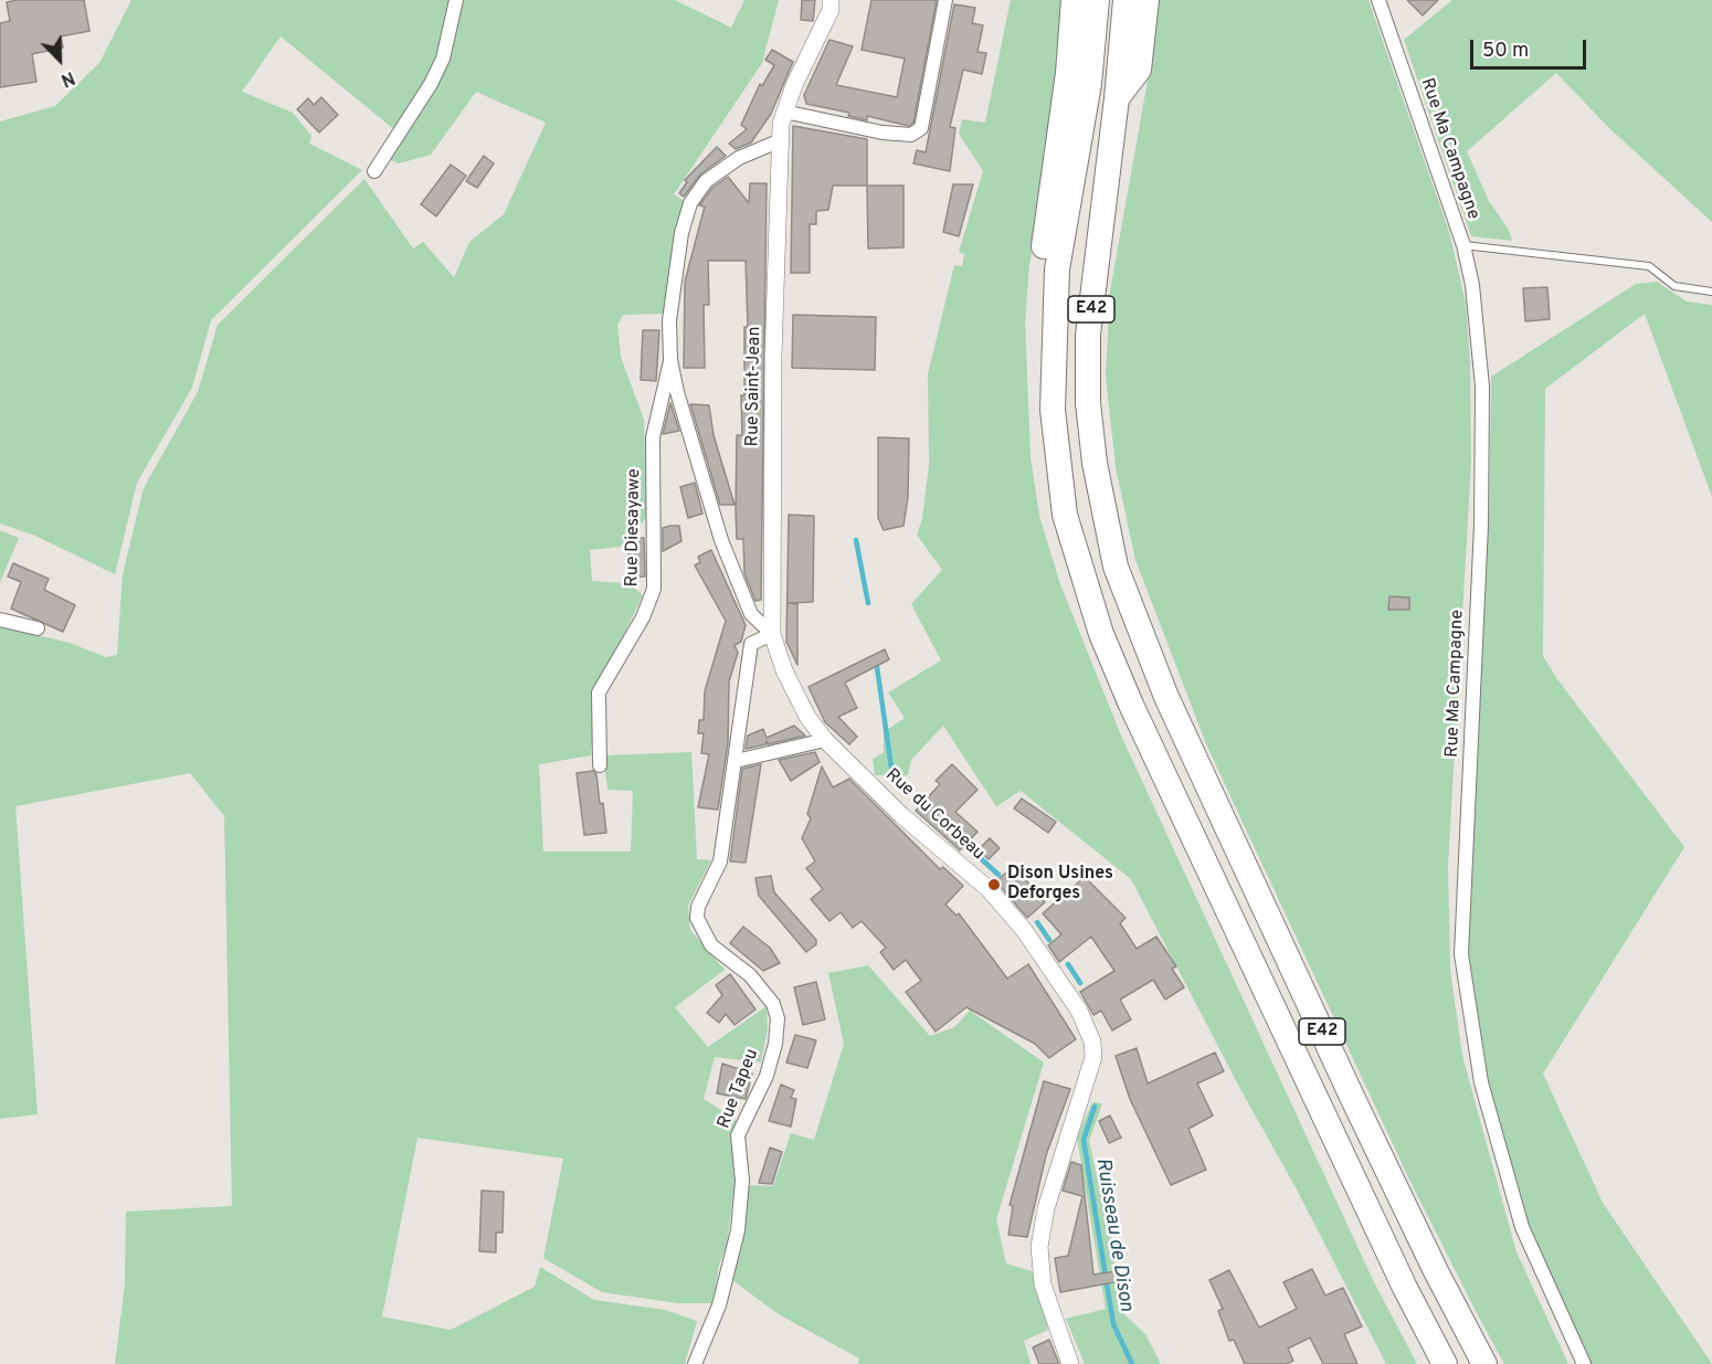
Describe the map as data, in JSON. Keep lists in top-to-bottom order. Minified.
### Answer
{"streets":{"highway":["E42"],"street":["Rue Ma Campagne","Rue Saint-Jean","Rue Diesayawe","Rue du Corbeau","Rue Tapeu"]},"crossings":[["Rue Saint-Jean","Rue Diesayawe"],["Rue Saint-Jean","Rue du Corbeau"],["Rue Saint-Jean","Rue Tapeu"],["Rue Diesayawe","Rue du Corbeau"],["Rue Diesayawe","Rue Tapeu"],["Rue du Corbeau","Rue Tapeu"]],"water":["Ruisseau de Dison"],"places":["Dison Usines Deforges"],"scale_bar":"50 m","north":"bottom right"}
